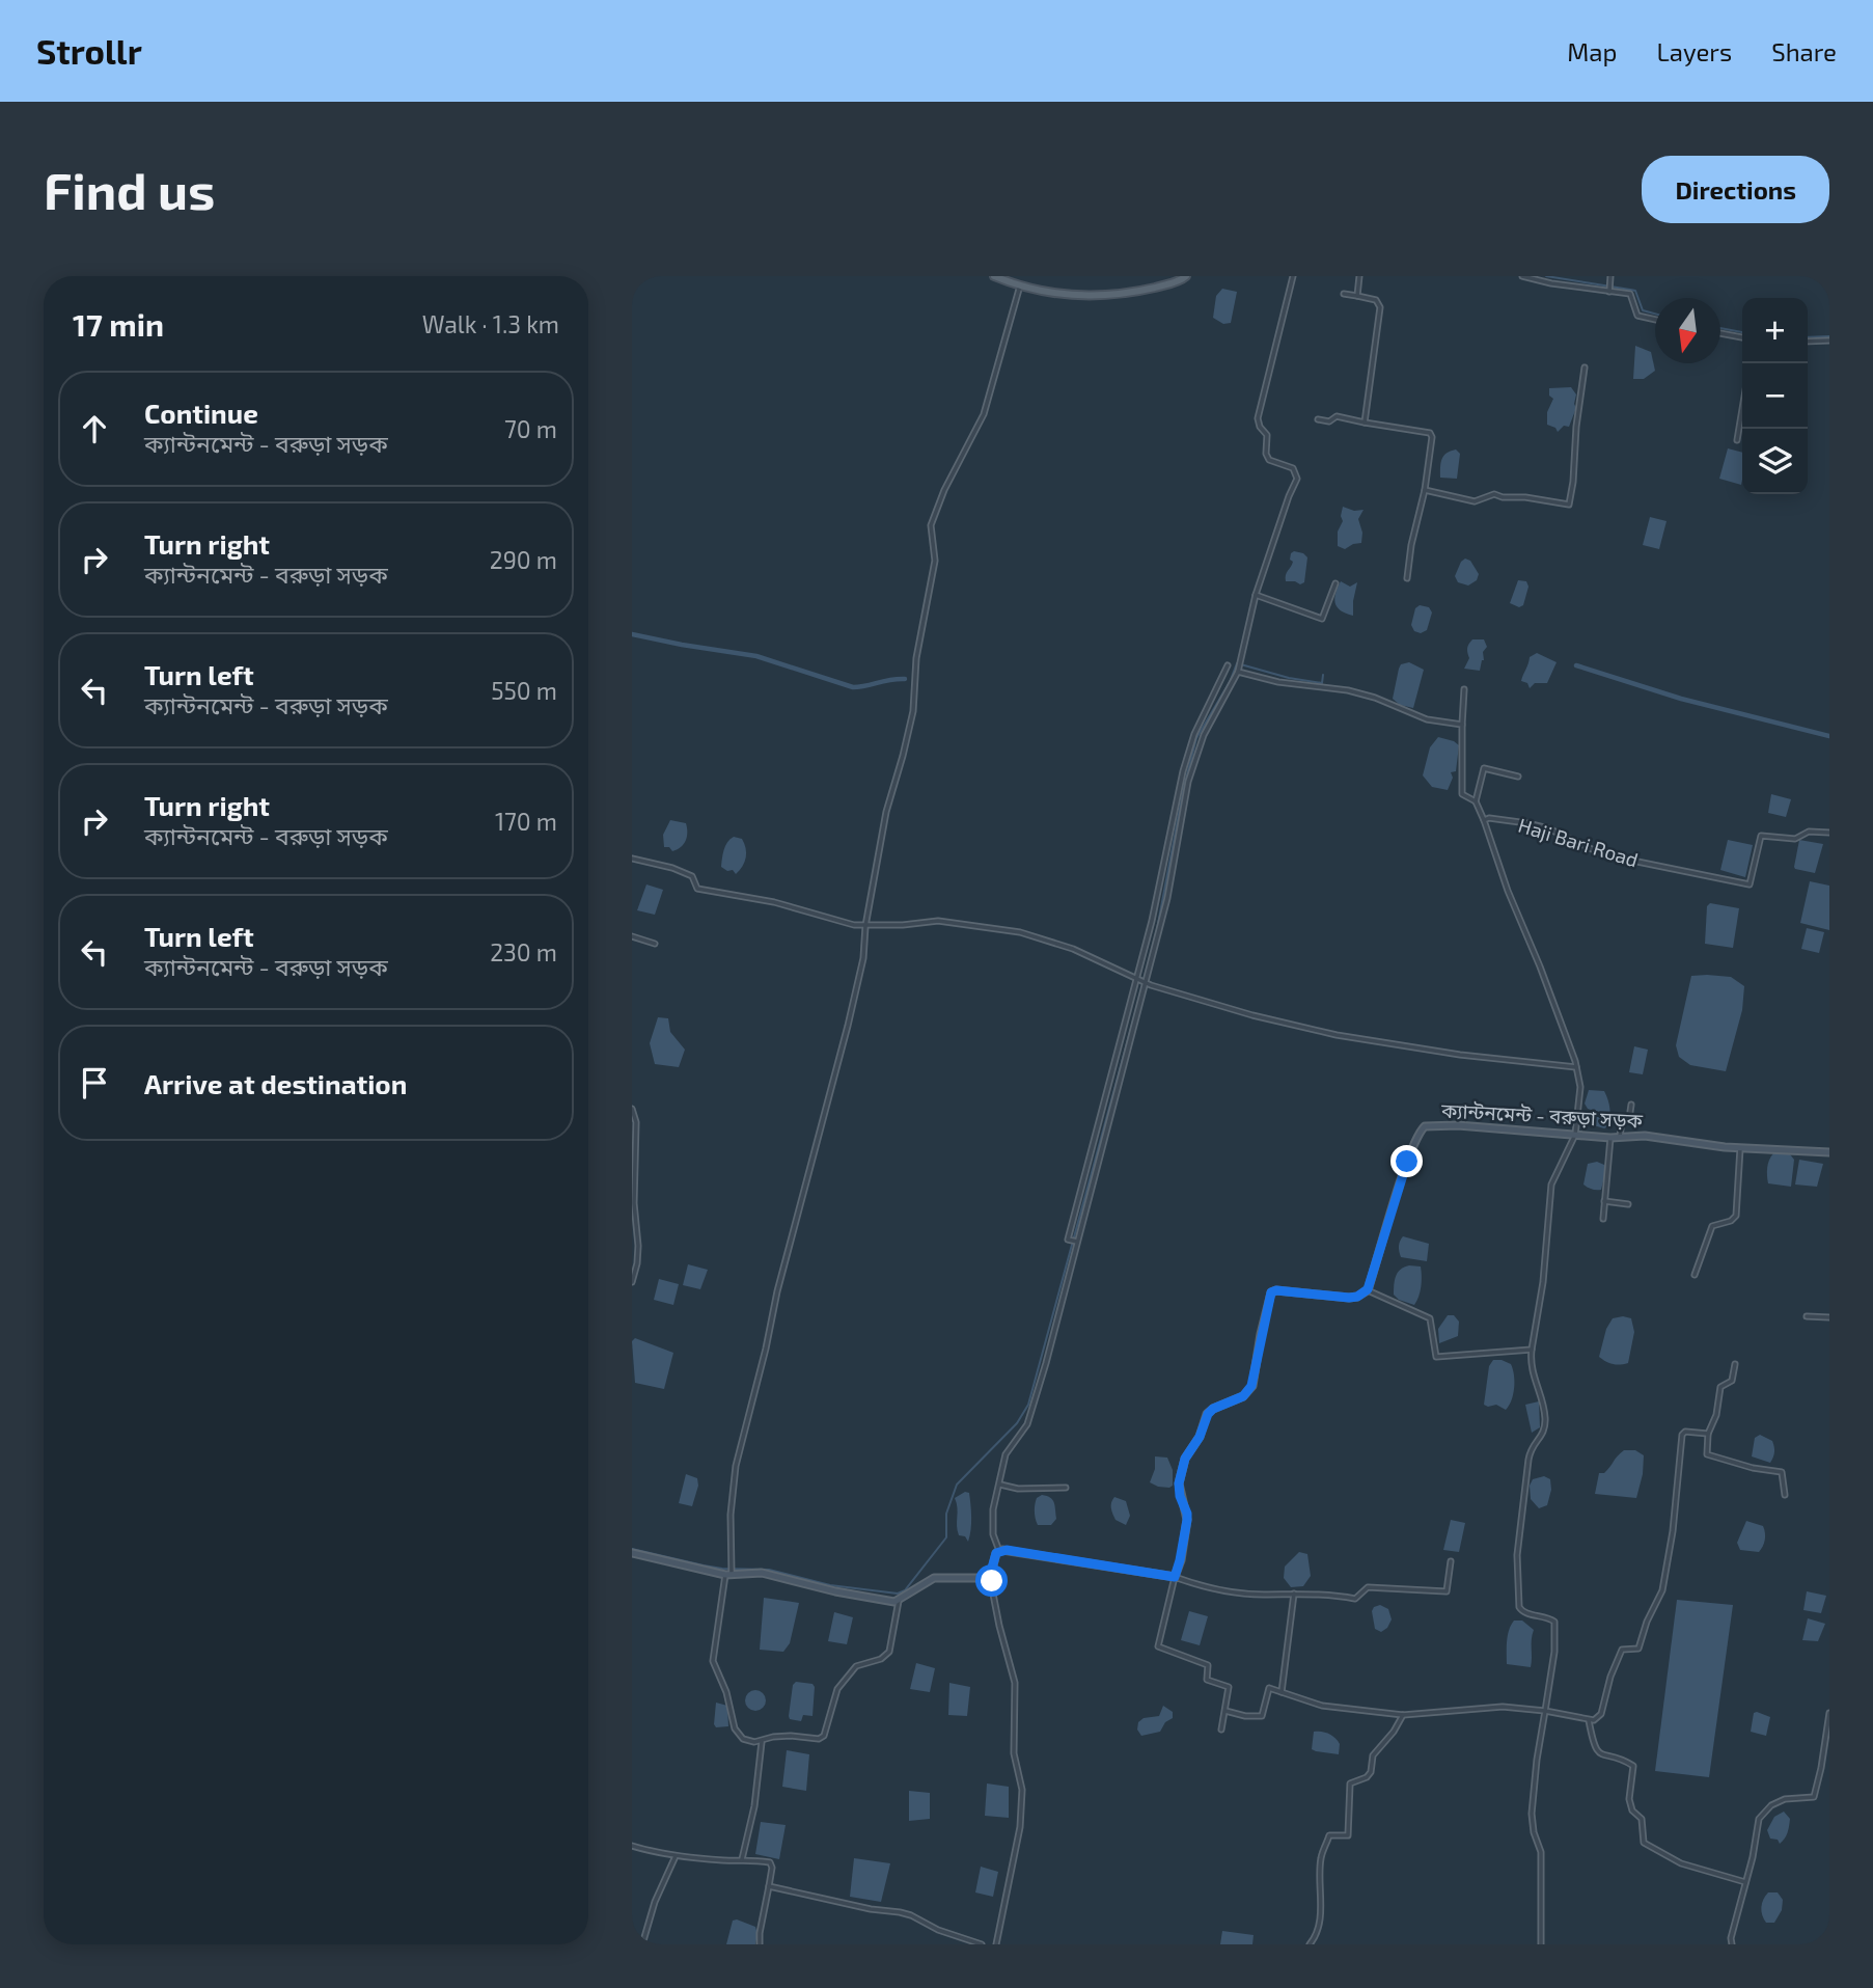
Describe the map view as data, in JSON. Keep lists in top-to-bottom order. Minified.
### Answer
{"streets":{"main road":["ক্যান্টনমেন্ট - বরুড়া সড়ক"],"street":["Haji Bari Road"]},"crossings":[["Haji Bari Road","ক্যান্টনমেন্ট - বরুড়া সড়ক"]],"north":"bottom","page":{"header":"Strollr","nav":["Map","Layers","Share"],"buttons":"Directions","title":"Find us","heading":["17 min","Walk · 1.3 km"],"map_buttons":["+","−"],"list":[["Continue","ক্যান্টনমেন্ট - বরুড়া সড়ক","70 m"],["Turn right","ক্যান্টনমেন্ট - বরুড়া সড়ক","290 m"],["Turn left","ক্যান্টনমেন্ট - বরুড়া সড়ক","550 m"],["Turn right","ক্যান্টনমেন্ট - বরুড়া সড়ক","170 m"],["Turn left","ক্যান্টনমেন্ট - বরুড়া সড়ক","230 m"],"Arrive at destination"]}}
